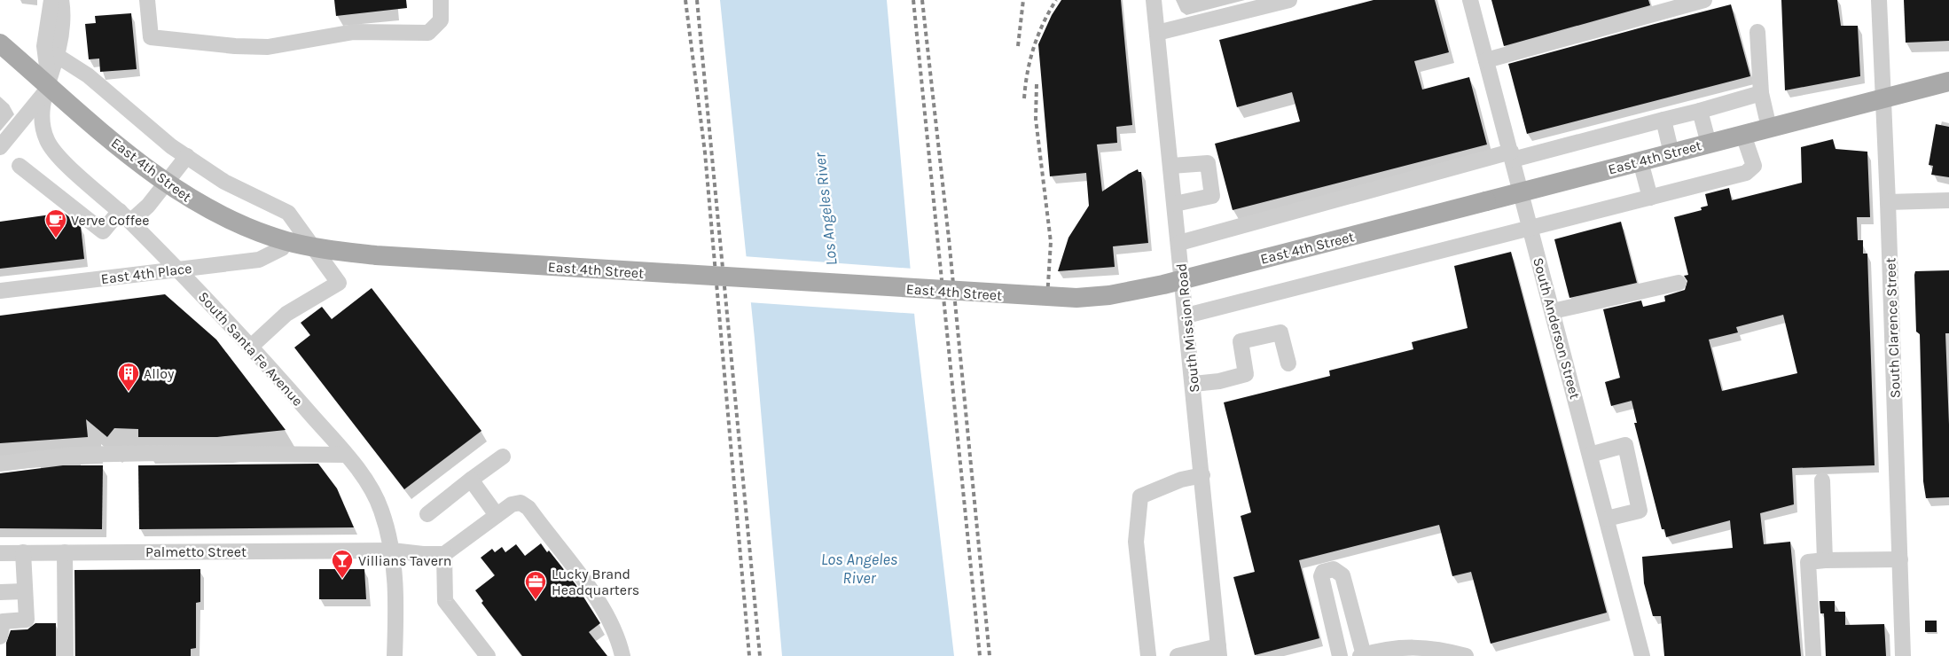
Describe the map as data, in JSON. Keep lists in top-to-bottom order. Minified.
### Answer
{"streets":{"main road":["East 4th Street"],"street":["East 4th Place","South Mission Road","South Anderson Street","South Clarence Street","South Santa Fe Avenue","Palmetto Street"]},"crossings":[["East 4th Street","East 4th Place"],["East 4th Street","South Anderson Street"],["East 4th Street","South Clarence Street"],["South Santa Fe Avenue","Palmetto Street"]],"water":["Los Angeles River"],"places":{"cafe":["Verve Coffee"],"building":["Alloy"],"bar":["Villians Tavern"],"office":["Lucky Brand Headquarters"]}}
